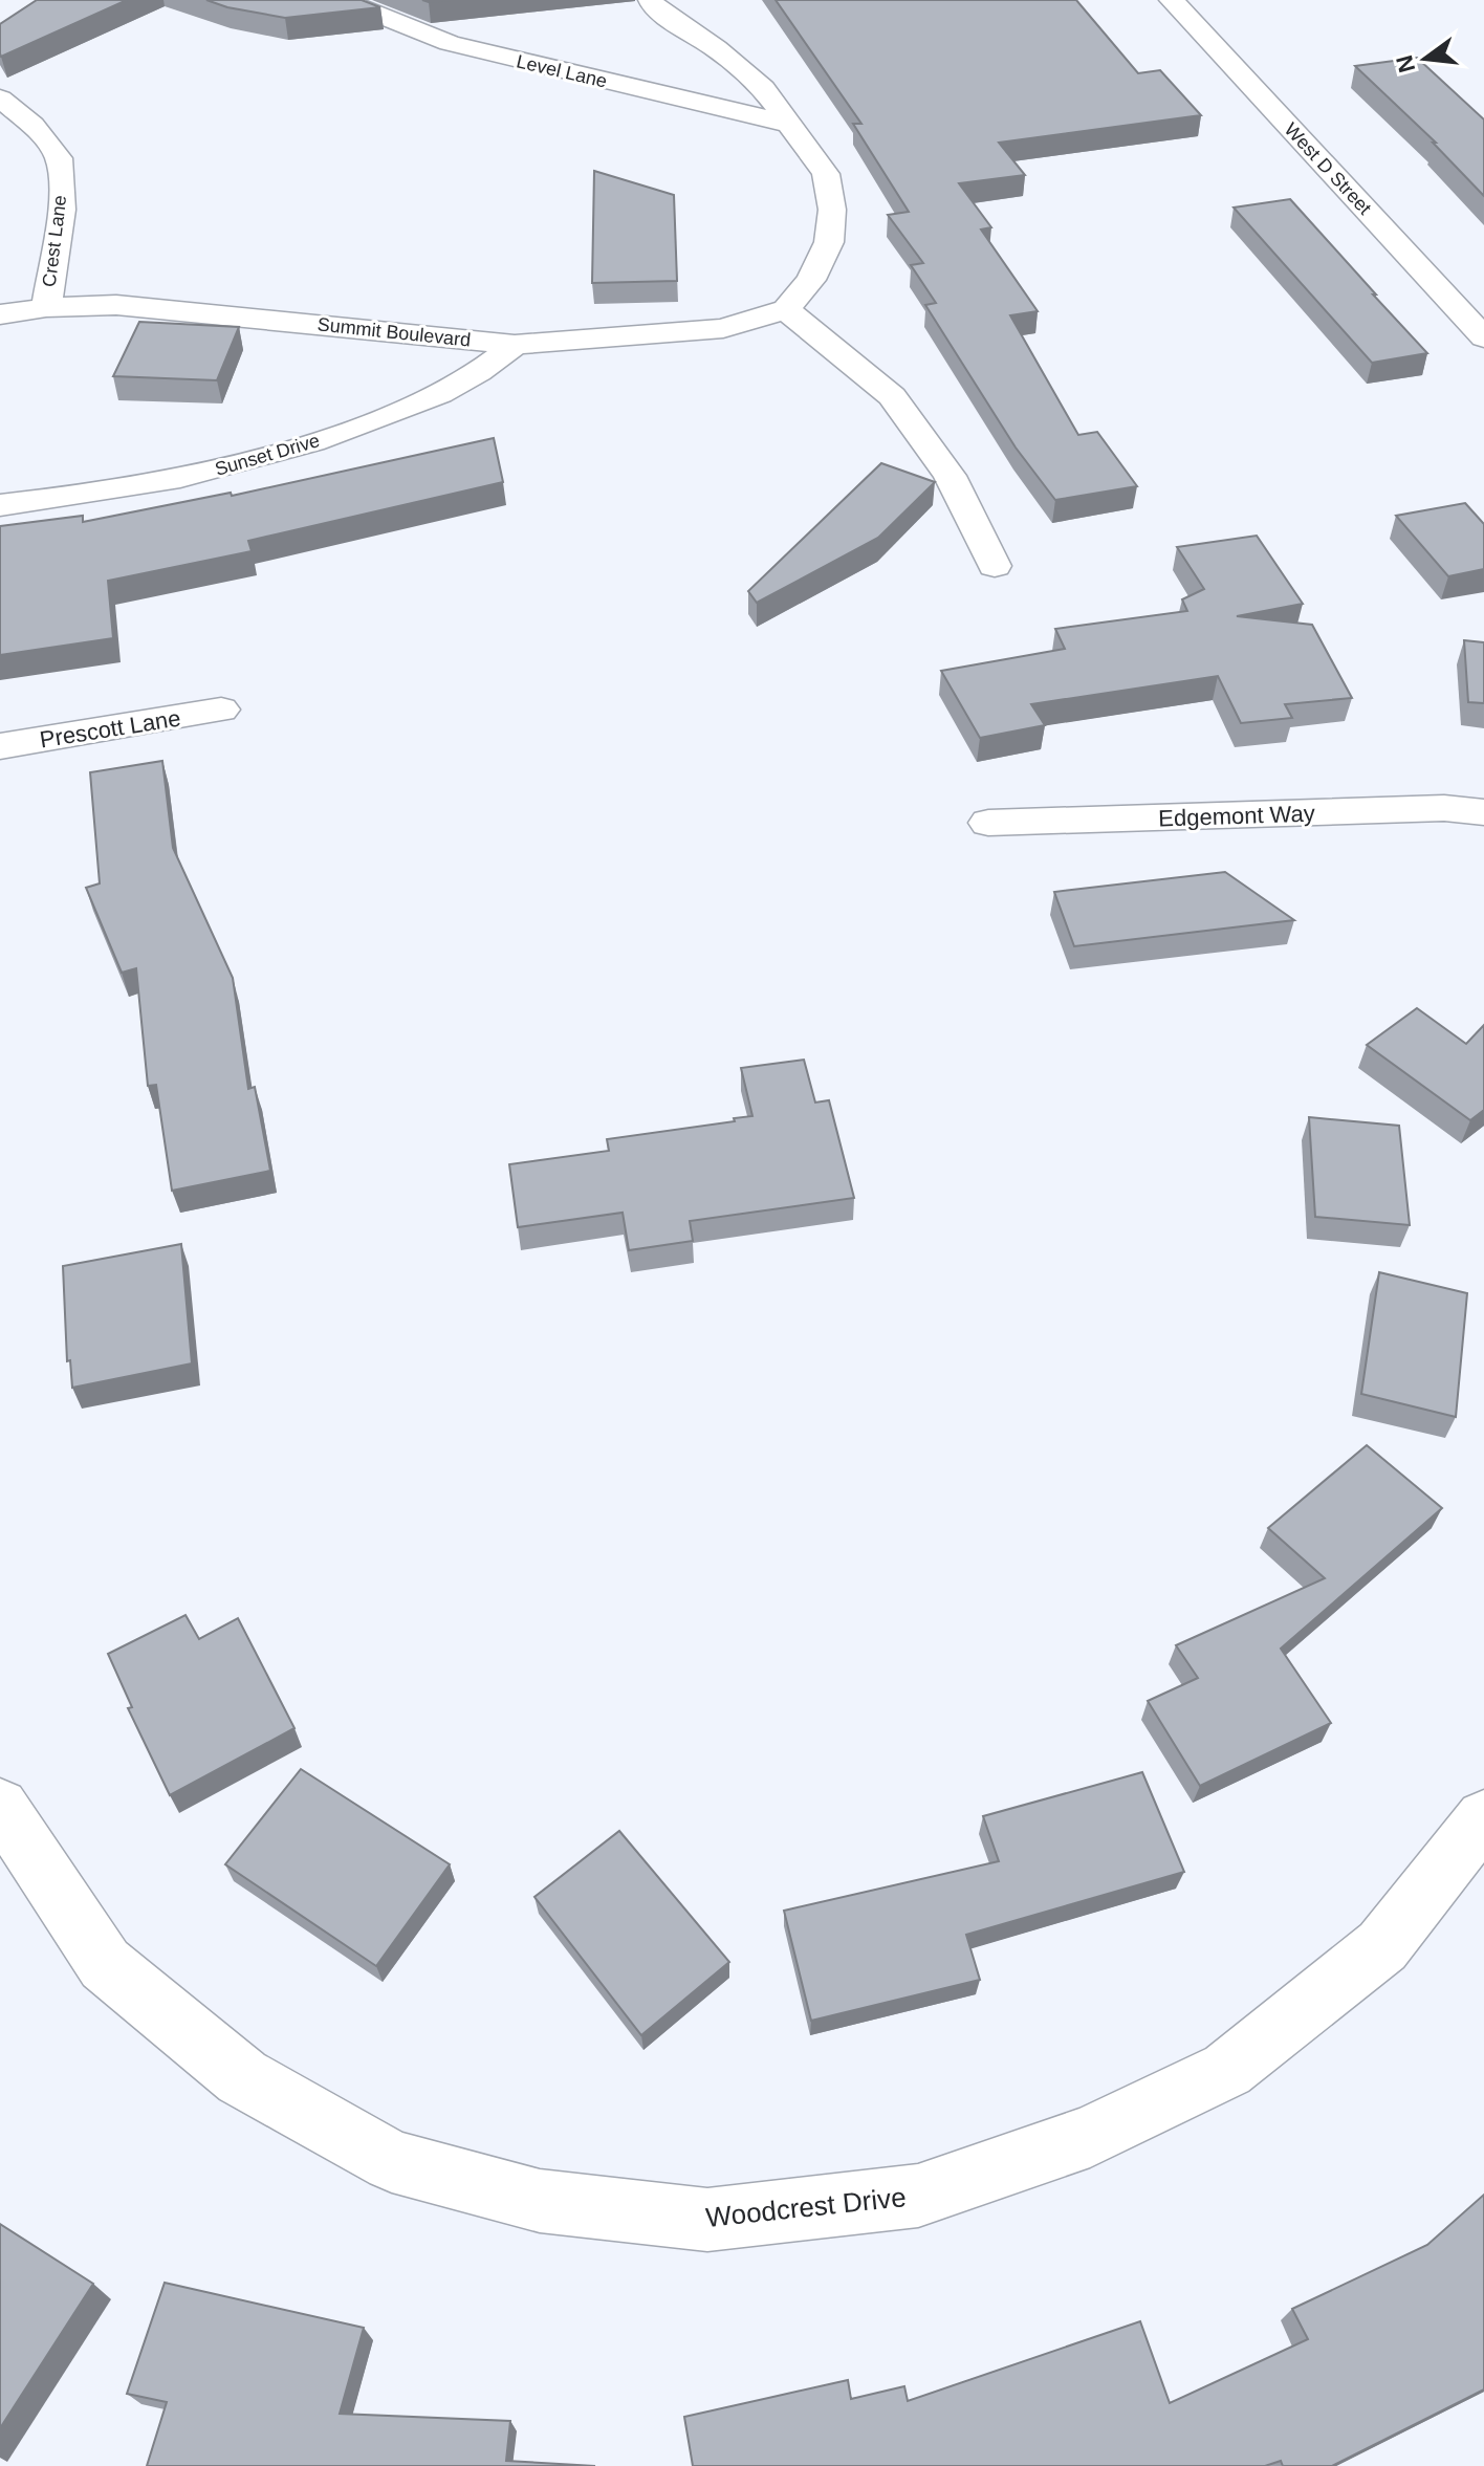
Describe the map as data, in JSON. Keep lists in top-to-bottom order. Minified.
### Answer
{"streets":{"street":["Level Lane","West D Street","Crest Lane","Summit Boulevard","Sunset Drive","Prescott Lane","Edgemont Way","Woodcrest Drive"]},"crossings":[["Crest Lane","Summit Boulevard"],["Summit Boulevard","Sunset Drive"]],"north":"left"}
